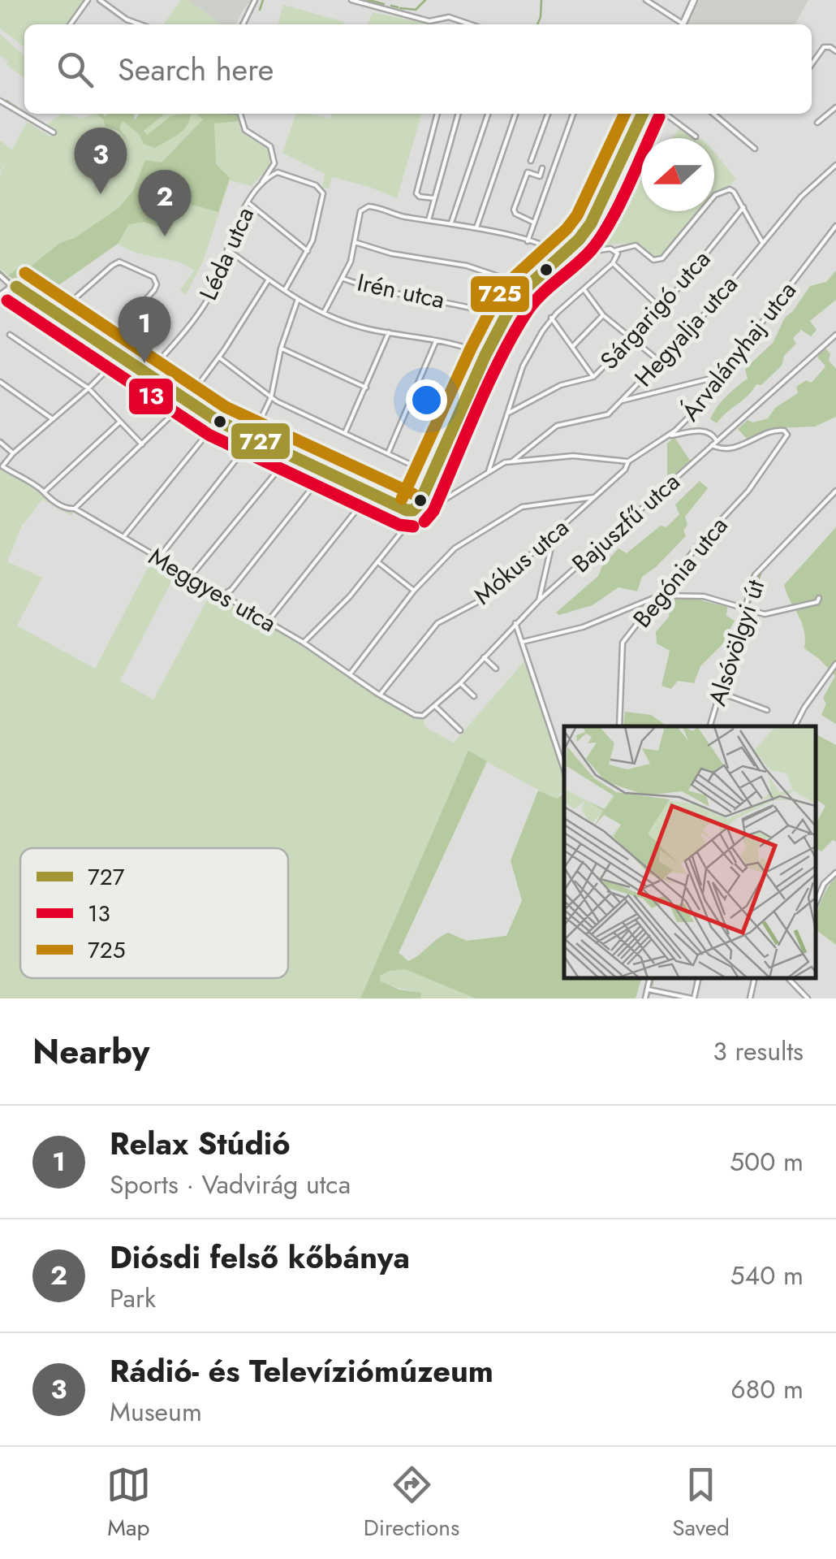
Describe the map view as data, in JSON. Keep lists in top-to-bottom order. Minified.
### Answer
{"streets":{"street":["Léda utca","Irén utca","Sárgarigó utca","Hegyalja utca","Árvalányhaj utca","Bajuszfű utca","Mókus utca","Begónia utca","Meggyes utca","Alsóvölgyi út"]},"crossings":[["Árvalányhaj utca","Mókus utca"],["Bajuszfű utca","Begónia utca"],["Bajuszfű utca","Meggyes utca"],["Mókus utca","Meggyes utca"]],"lines":["transit line 727","transit line 725","transit line 13"],"legend":["727","13","725"],"north":"left","page":{"search":"Search here","pins":["3","2","1"],"heading":["Nearby","3 results"],"list":[{"mark":"1","name":"Relax Stúdió","note":"Sports · Vadvirág utca","value":"500 m"},{"mark":"2","name":"Diósdi felső kőbánya","note":"Park","value":"540 m"},{"mark":"3","name":"Rádió- és Televíziómúzeum","note":"Museum","value":"680 m"}],"nav":["Map","Directions","Saved"]}}
